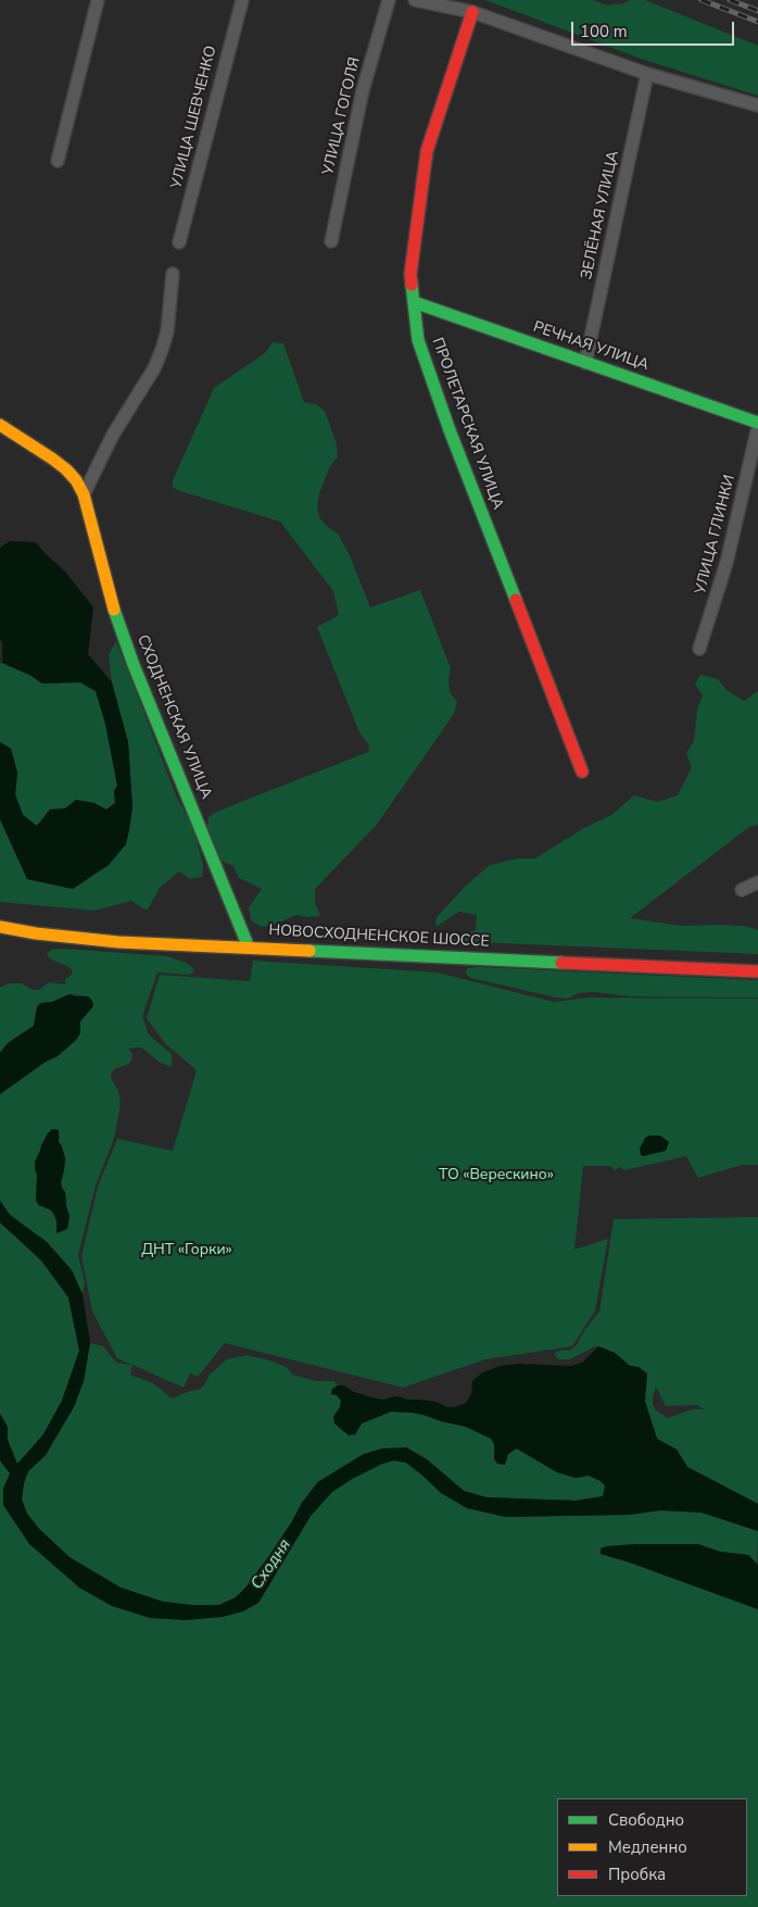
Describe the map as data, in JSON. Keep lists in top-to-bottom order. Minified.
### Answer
{"streets":{"street":["УЛИЦА ГОГОЛЯ","УЛИЦА ШЕВЧЕНКО","ЗЕЛЁНАЯ УЛИЦА","РЕЧНАЯ УЛИЦА","ПРОЛЕТАРСКАЯ УЛИЦА","УЛИЦА ГЛИНКИ","СХОДНЕНСКАЯ УЛИЦА","НОВОСХОДНЕНСКОЕ ШОССЕ"]},"crossings":[["ЗЕЛЁНАЯ УЛИЦА","РЕЧНАЯ УЛИЦА"],["РЕЧНАЯ УЛИЦА","ПРОЛЕТАРСКАЯ УЛИЦА"],["РЕЧНАЯ УЛИЦА","УЛИЦА ГЛИНКИ"],["СХОДНЕНСКАЯ УЛИЦА","НОВОСХОДНЕНСКОЕ ШОССЕ"]],"water":["Сходня"],"parks":["ТО «Верескино»","ДНТ «Горки»"],"legend":["Свободно","Медленно","Пробка"],"scale_bar":"100 m"}
